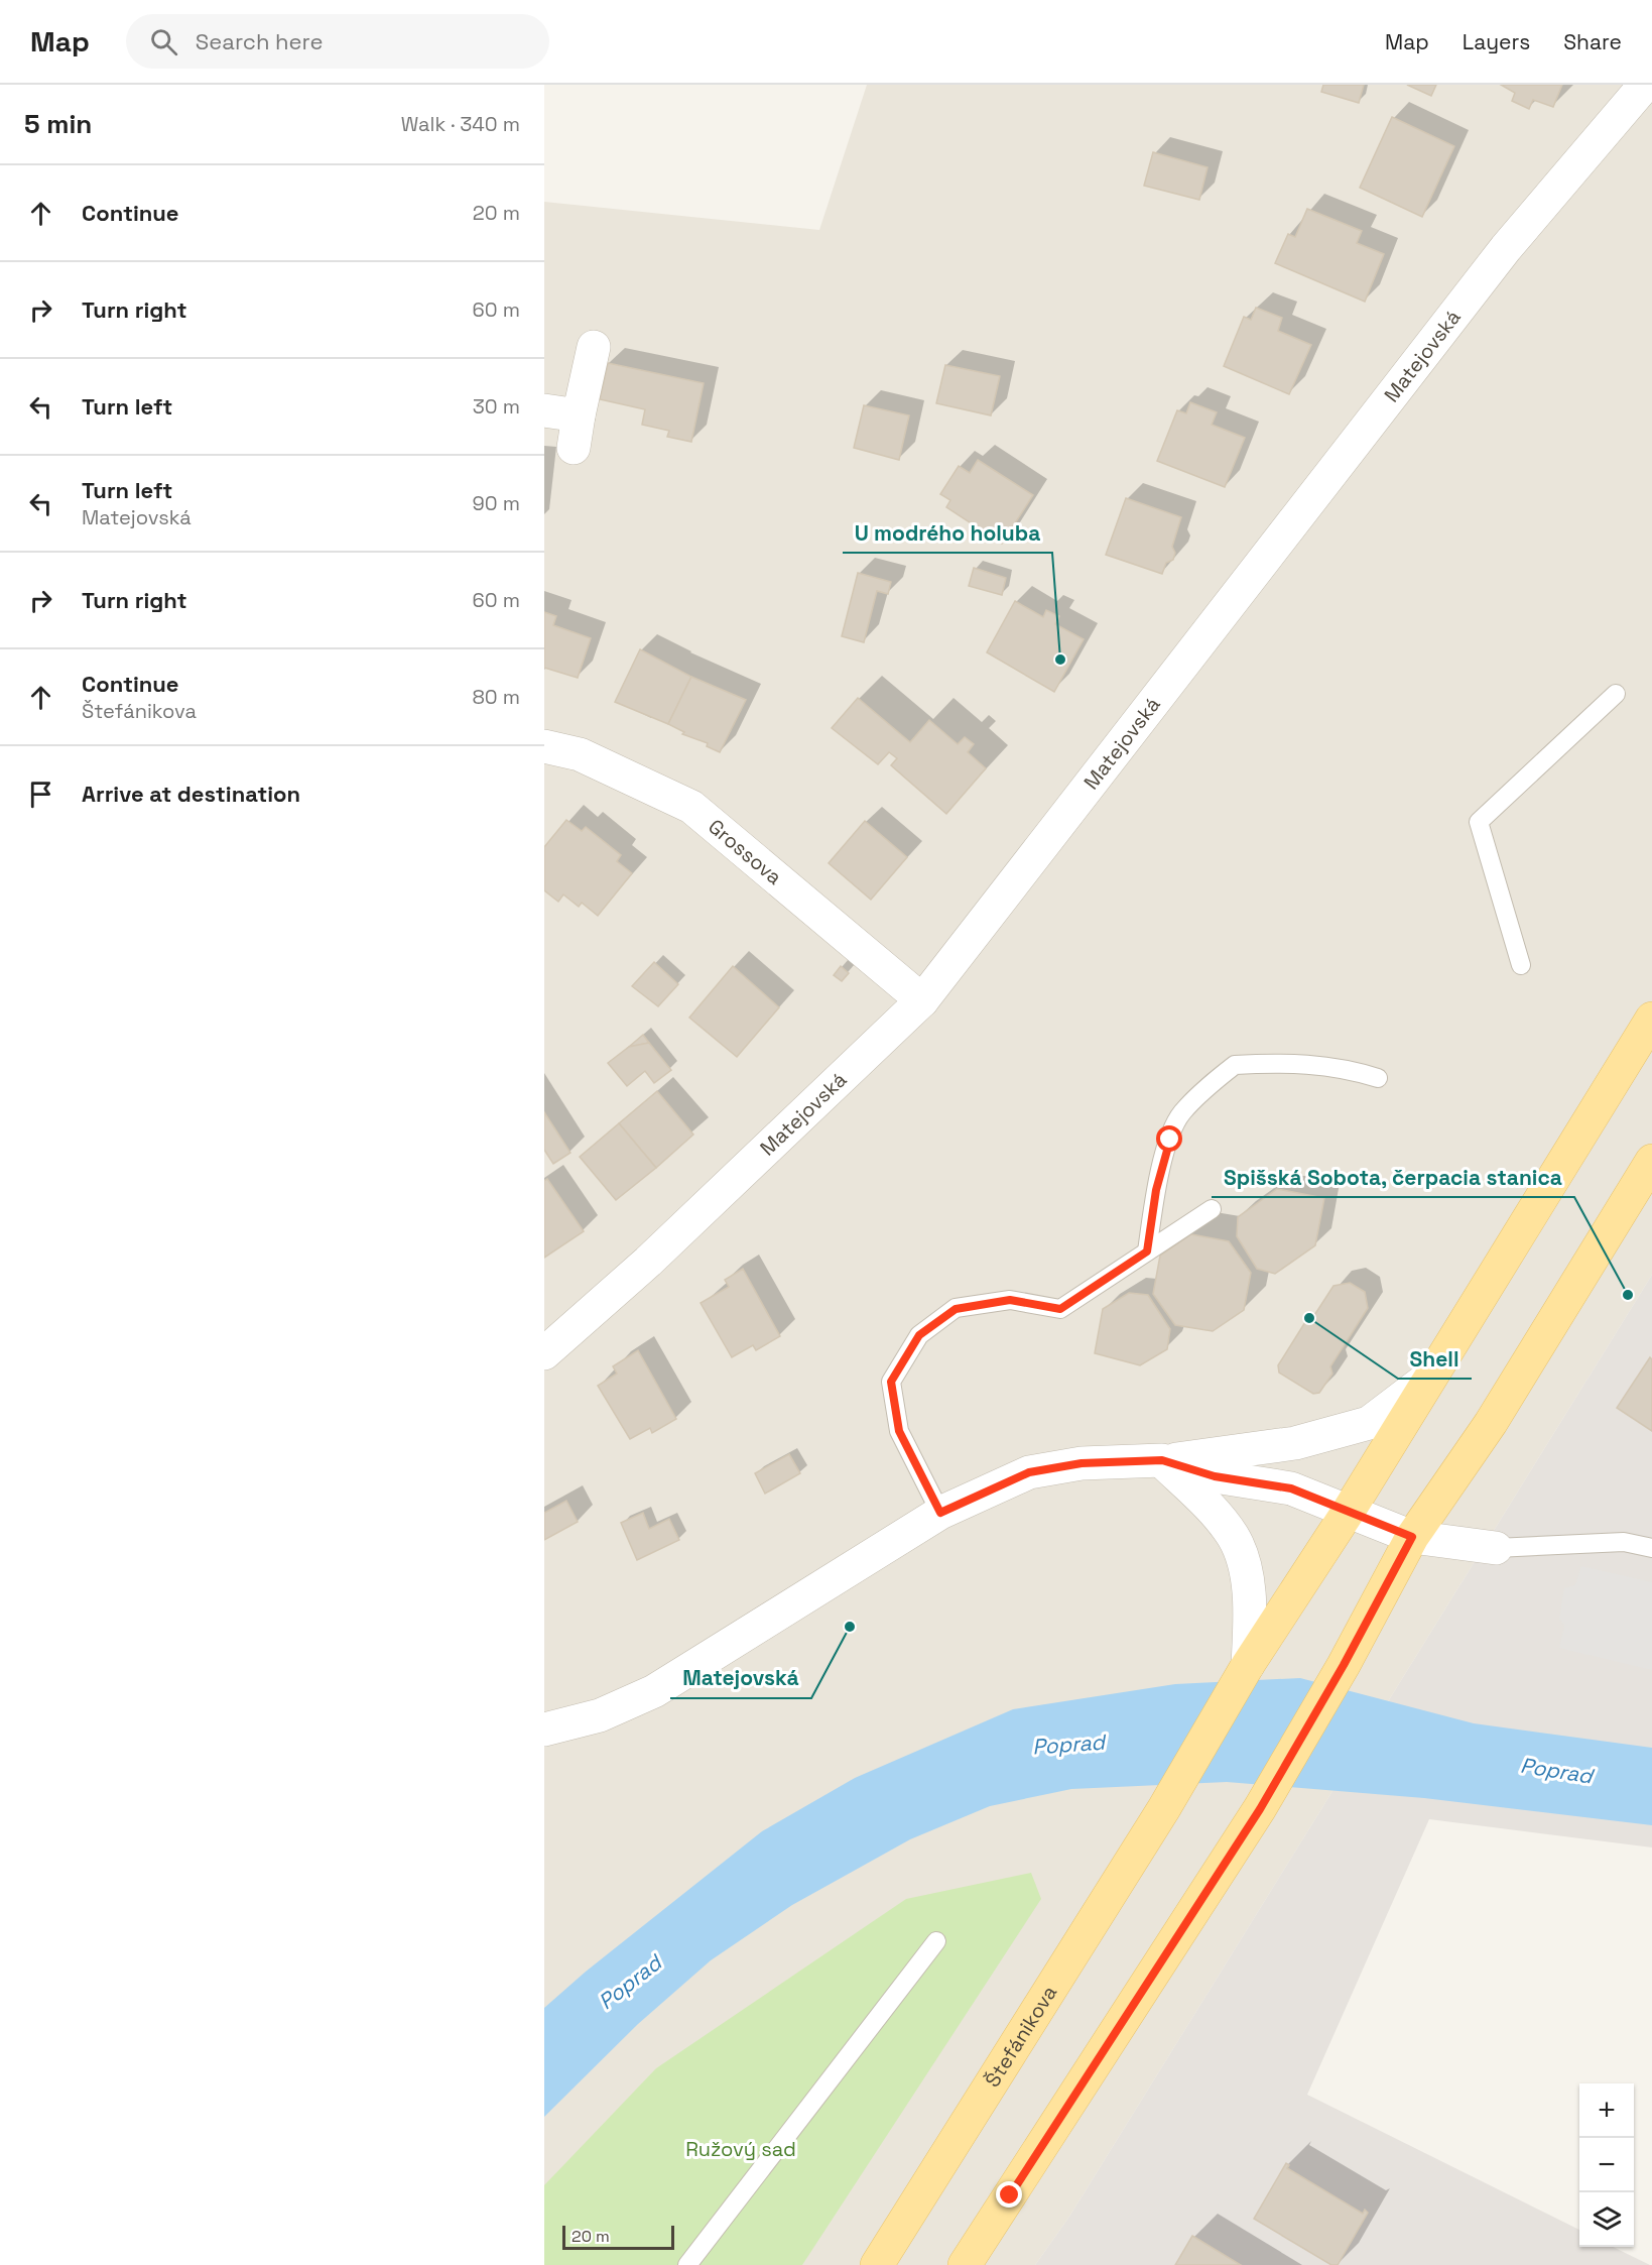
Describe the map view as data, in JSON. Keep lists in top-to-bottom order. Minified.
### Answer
{"streets":{"main road":["Štefánikova"],"street":["Matejovská","Grossova"]},"crossings":[["Matejovská","Grossova"]],"water":["Poprad"],"parks":["Ružový sad"],"places":["U modrého holuba","Spišská Sobota, čerpacia stanica","Shell","Matejovská"],"scale_bar":"20 m","page":{"header":"Map","search":"Search here","nav":["Map","Layers","Share"],"heading":["5 min","Walk · 340 m"],"list":[["Continue","20 m"],["Turn right","60 m"],["Turn left","30 m"],["Turn left","Matejovská","90 m"],["Turn right","60 m"],["Continue","Štefánikova","80 m"],"Arrive at destination"],"map_buttons":["+","−"],"scale":"20 m"}}
